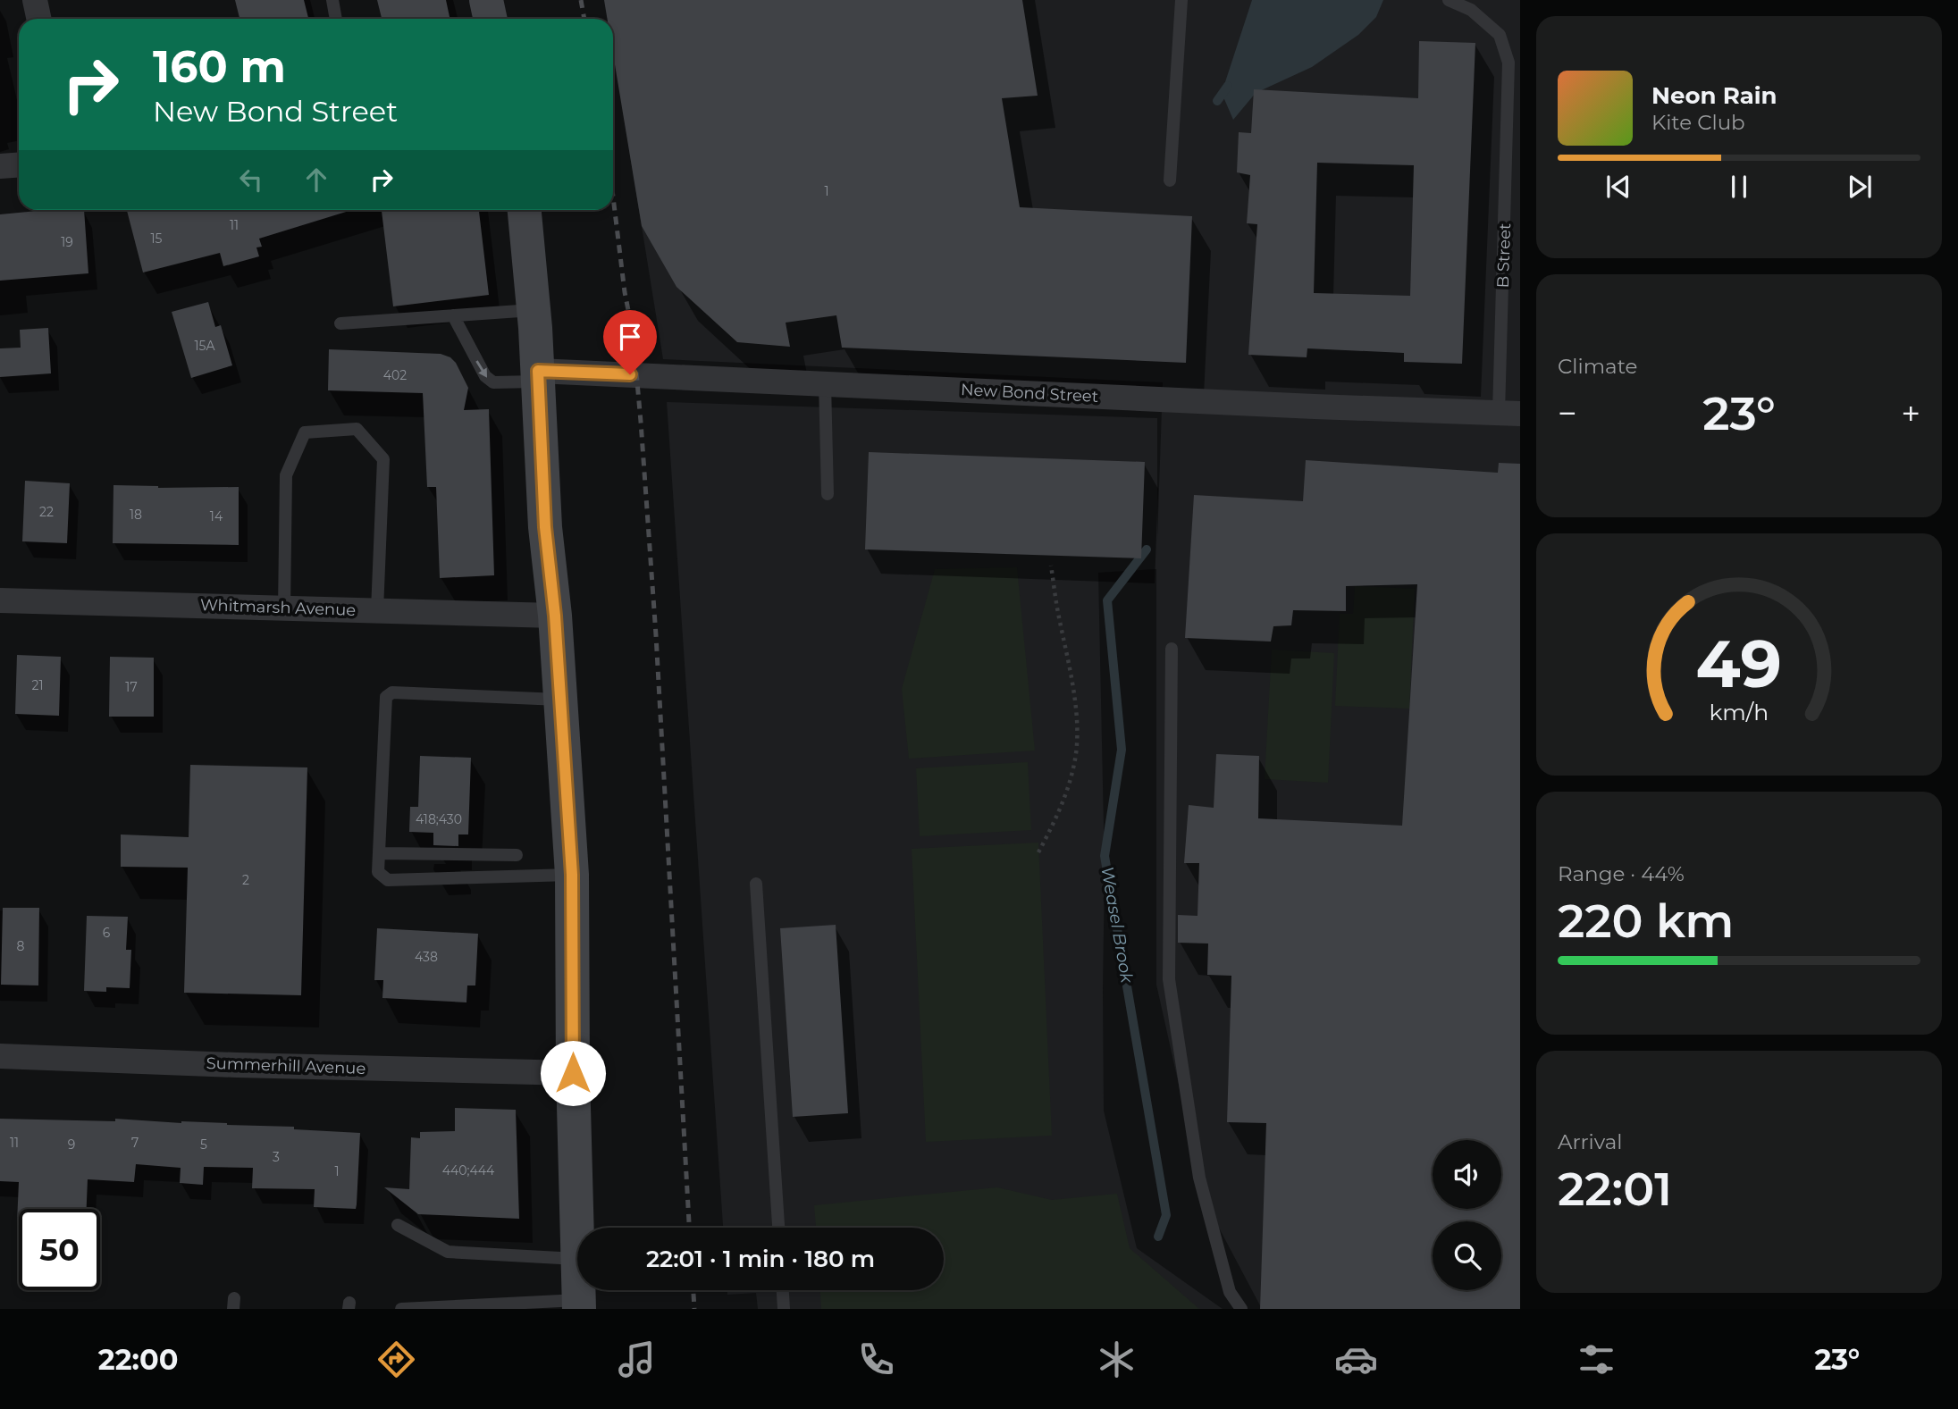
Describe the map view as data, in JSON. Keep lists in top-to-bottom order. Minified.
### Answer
{"streets":{"street":["New Bond Street","Whitmarsh Avenue","Summerhill Avenue"],"lane":["B Street"]},"crossings":[["B Street","New Bond Street"]],"water":["Weasel Brook"],"house_numbers":["1","11","15","19","15A","402","22","18","14","21","17","418;430","2","6","8","438","11","7","9","5","3","440;444","1"],"page":{"turn":["160 m","New Bond Street"],"song":["Neon Rain","Kite Club"],"tile":["Climate",["Range · 44%","220 km"],["Arrival","22:01"]],"heat":["−","23°","+"],"limit":"50","trip":"22:01 · 1 min · 180 m","tabs":["22:00","23°"],"gauge":["49","km/h"]}}
